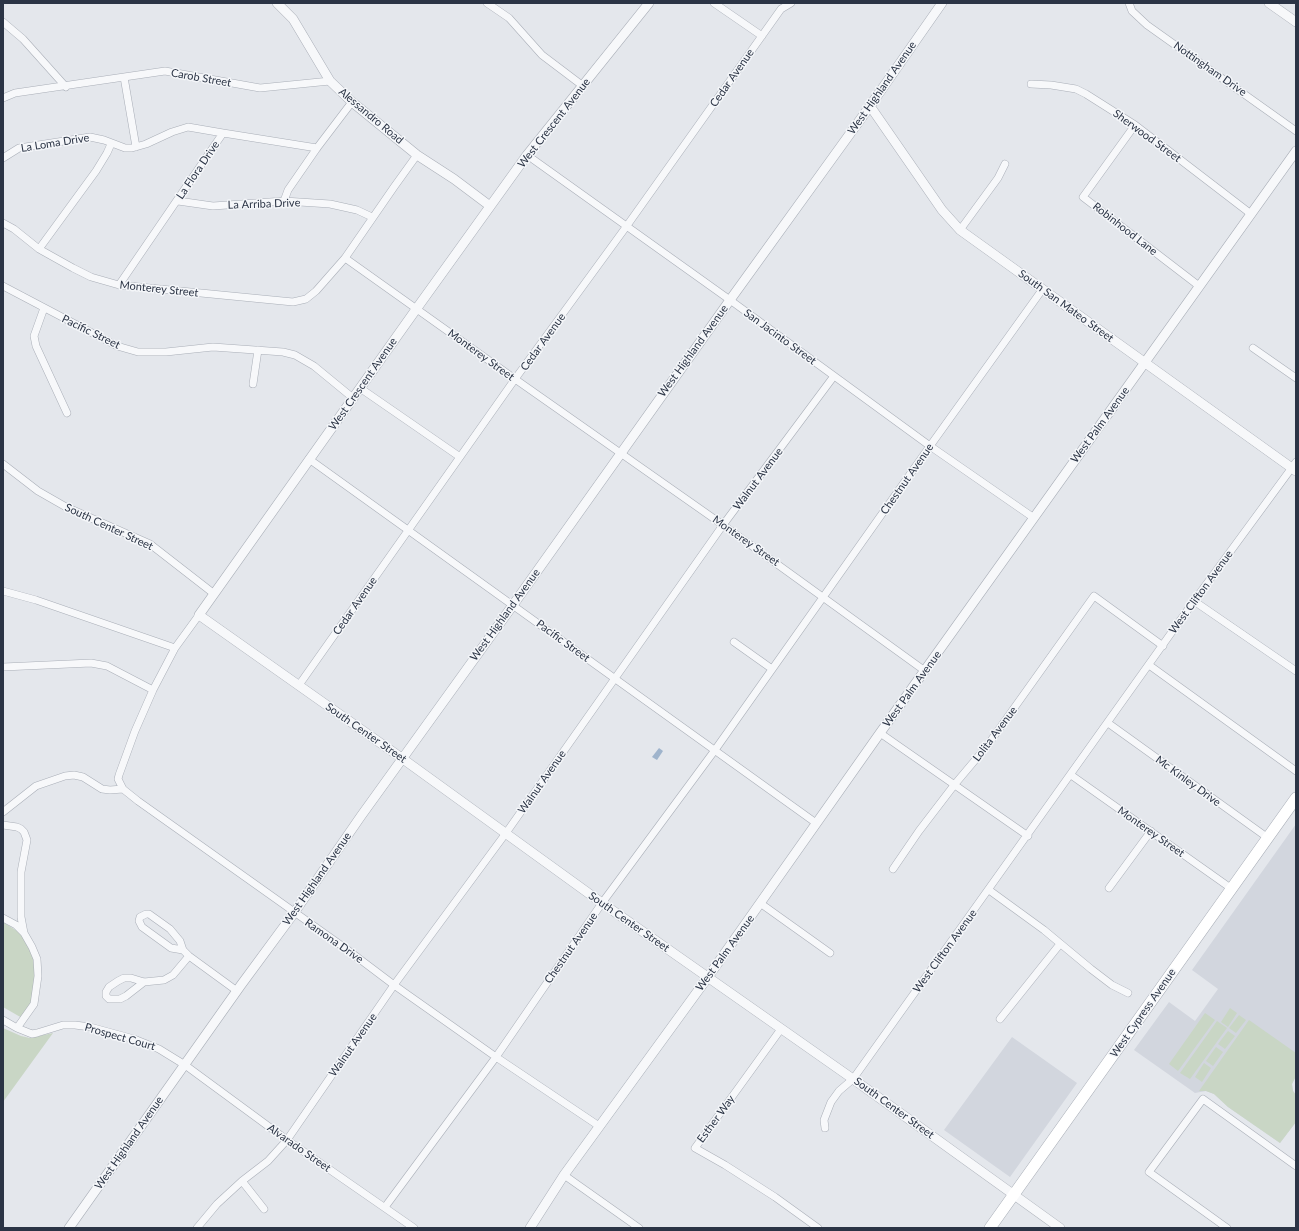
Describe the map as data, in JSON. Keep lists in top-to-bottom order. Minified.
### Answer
{"streets":{"main road":["West Cypress Avenue"],"street":["Nottingham Drive","Carob Street","Cedar Avenue","West Highland Avenue","Alessandro Road","West Crescent Avenue","Sherwood Street","La Loma Drive","La Flora Drive","La Arriba Drive","Robinhood Lane","Monterey Street","South San Mateo Street","Pacific Street","San Jacinto Street","West Palm Avenue","Walnut Avenue","Chestnut Avenue","South Center Street","West Clifton Avenue","Lolita Avenue","Mc Kinley Drive","Ramona Drive","Prospect Court","Esther Way","Alvarado Street"]},"crossings":[["Carob Street","Alessandro Road"],["Cedar Avenue","Monterey Street"],["Cedar Avenue","Pacific Street"],["Cedar Avenue","San Jacinto Street"],["Cedar Avenue","South Center Street"],["West Highland Avenue","Monterey Street"],["West Highland Avenue","South San Mateo Street"],["West Highland Avenue","Pacific Street"],["West Highland Avenue","San Jacinto Street"],["West Highland Avenue","South Center Street"],["West Highland Avenue","Ramona Drive"],["West Highland Avenue","Prospect Court"],["West Highland Avenue","Alvarado Street"],["Alessandro Road","West Crescent Avenue"],["West Crescent Avenue","Monterey Street"],["West Crescent Avenue","Pacific Street"],["West Crescent Avenue","San Jacinto Street"],["West Crescent Avenue","South Center Street"],["West Crescent Avenue","Ramona Drive"],["Sherwood Street","Robinhood Lane"],["Sherwood Street","West Palm Avenue"],["La Loma Drive","La Flora Drive"],["La Flora Drive","La Arriba Drive"],["La Flora Drive","Monterey Street"],["Robinhood Lane","West Palm Avenue"],["Monterey Street","West Palm Avenue"],["Monterey Street","Walnut Avenue"],["Monterey Street","Chestnut Avenue"],["Monterey Street","West Clifton Avenue"],["Monterey Street","West Cypress Avenue"],["South San Mateo Street","West Palm Avenue"],["South San Mateo Street","Chestnut Avenue"],["South San Mateo Street","West Clifton Avenue"],["Pacific Street","West Palm Avenue"],["Pacific Street","Walnut Avenue"],["Pacific Street","Chestnut Avenue"],["San Jacinto Street","West Palm Avenue"],["San Jacinto Street","Walnut Avenue"],["San Jacinto Street","Chestnut Avenue"],["West Palm Avenue","South Center Street"],["West Palm Avenue","Ramona Drive"],["Walnut Avenue","South Center Street"],["Walnut Avenue","Ramona Drive"],["Walnut Avenue","Alvarado Street"],["Chestnut Avenue","South Center Street"],["Chestnut Avenue","Ramona Drive"],["Chestnut Avenue","Alvarado Street"],["South Center Street","West Clifton Avenue"],["South Center Street","West Cypress Avenue"],["South Center Street","Esther Way"],["West Clifton Avenue","Lolita Avenue"],["West Clifton Avenue","Mc Kinley Drive"],["Mc Kinley Drive","West Cypress Avenue"],["Prospect Court","Alvarado Street"]]}
